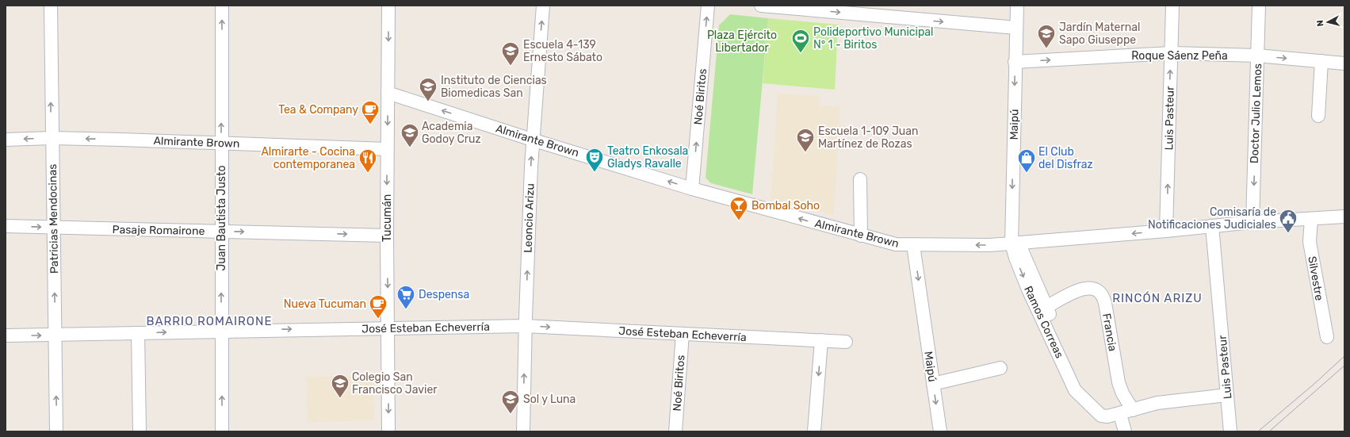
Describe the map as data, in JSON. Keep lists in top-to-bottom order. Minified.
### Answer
{"streets":{"street":["Roque Sáenz Peña","Noé Biritos","Doctor Julio Lemos","Luis Pasteur","Maipú","Almirante Brown","Juan Bautista Justo","Tucumán","Leoncio Arizu","Patricias Mendocinas","Pasaje Romairone","Silvestre","Ramos Correas","José Esteban Echeverría","Francia"]},"crossings":[["Roque Sáenz Peña","Doctor Julio Lemos"],["Roque Sáenz Peña","Luis Pasteur"],["Roque Sáenz Peña","Maipú"],["Noé Biritos","Almirante Brown"],["Noé Biritos","José Esteban Echeverría"],["Doctor Julio Lemos","Almirante Brown"],["Luis Pasteur","Almirante Brown"],["Maipú","Almirante Brown"],["Maipú","Ramos Correas"],["Almirante Brown","Juan Bautista Justo"],["Almirante Brown","Tucumán"],["Almirante Brown","Leoncio Arizu"],["Almirante Brown","Patricias Mendocinas"],["Almirante Brown","Silvestre"],["Almirante Brown","Ramos Correas"],["Juan Bautista Justo","Pasaje Romairone"],["Juan Bautista Justo","José Esteban Echeverría"],["Tucumán","Pasaje Romairone"],["Tucumán","José Esteban Echeverría"],["Leoncio Arizu","José Esteban Echeverría"],["Patricias Mendocinas","Pasaje Romairone"],["Patricias Mendocinas","José Esteban Echeverría"],["Ramos Correas","Francia"]],"one_way":["Roque Sáenz Peña","Noé Biritos","Luis Pasteur","Maipú","Almirante Brown","Juan Bautista Justo","Tucumán","Leoncio Arizu","Patricias Mendocinas","Pasaje Romairone","José Esteban Echeverría"],"districts":["RINCÓN ARIZU","BARRIO ROMAIRONE"],"parks":["Plaza Ejército Libertador"],"places":{"school or university":["Jardín Maternal Sapo Giuseppe","Escuela 4-139 Ernesto Sábato","Instituto de Ciencias Biomedicas San","Academia Godoy Cruz","Escuela 1-109 Juan Martínez de Rozas","Colegio San Francisco Javier","Sol y Luna"],"sports":["Polideportivo Municipal N° 1 - Biritos"],"cafe":["Tea & Company","Nueva Tucuman"],"theatre":["Teatro Enkosala Gladys Ravalle"],"restaurant":["Almirarte - Cocina contemporanea"],"shop":["El Club del Disfraz"],"bar":["Bombal Soho"],"public building":["Comisaría de Notificaciones Judiciales"],"supermarket":["Despensa"]},"north":"left"}
